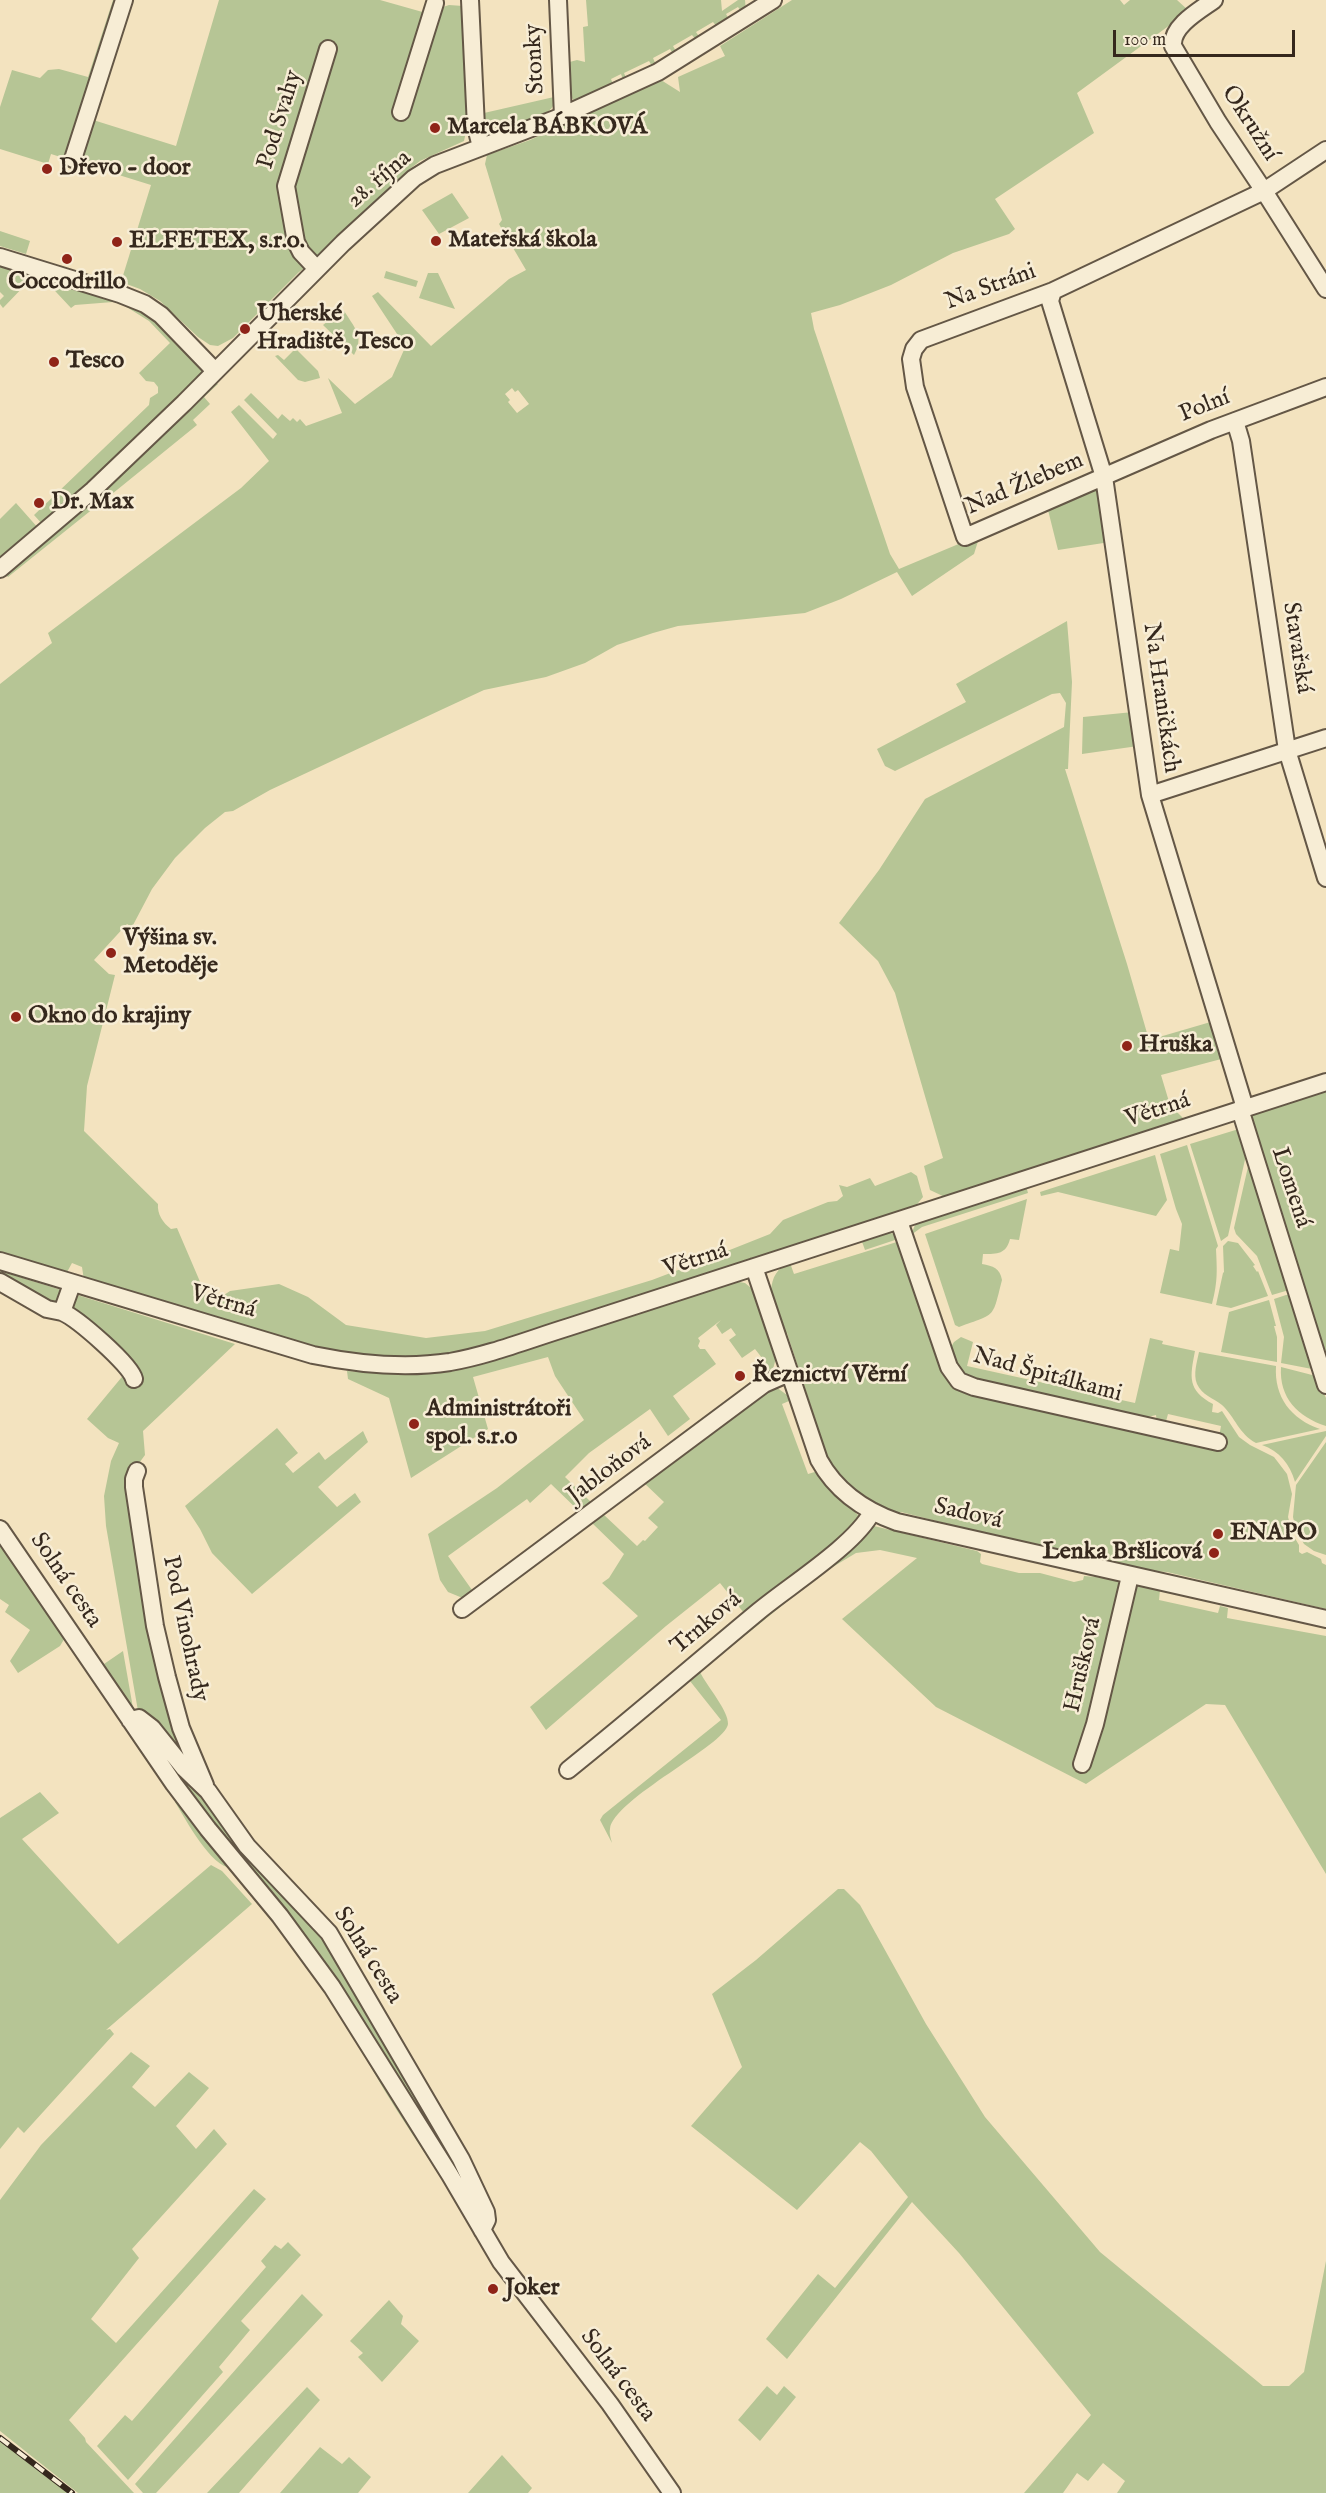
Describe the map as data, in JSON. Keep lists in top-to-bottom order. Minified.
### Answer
{"streets":{"street":["Stonky","Pod Svahy","Okružní","28. října","Na Stráni","Polní","Nad Žlebem","Stavařská","Na Hraničkách","Větrná","Lomená","Nad Špitálkami","Jabloňová","Sadová","Solná cesta","Trnková","Pod Vinohrady","Hrušková"]},"crossings":[["Stonky","28. října"],["Pod Svahy","28. října"],["Okružní","Na Stráni"],["Na Stráni","Nad Žlebem"],["Na Stráni","Na Hraničkách"],["Polní","Nad Žlebem"],["Polní","Stavařská"],["Polní","Na Hraničkách"],["Nad Žlebem","Na Hraničkách"],["Na Hraničkách","Větrná"],["Na Hraničkách","Lomená"],["Větrná","Lomená"],["Větrná","Nad Špitálkami"],["Větrná","Sadová"],["Jabloňová","Sadová"],["Sadová","Trnková"],["Sadová","Hrušková"],["Solná cesta","Pod Vinohrady"]],"places":["Marcela BÁBKOVÁ","Dřevo - door","Mateřská škola","ELFETEX, s.r.o.","Coccodrillo","Uherské Hradiště, Tesco","Tesco","Dr. Max","Výšina sv. Metoděje","Okno do krajiny","Hruška","Řeznictví Věrní","Administrátoři spol. s.r.o","ENAPO","Lenka Bršlicová","Joker"],"scale_bar":"100 m"}
